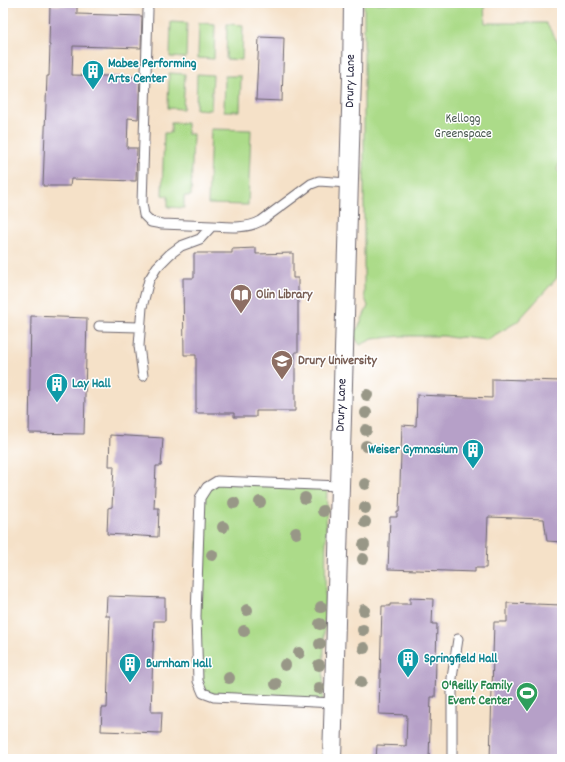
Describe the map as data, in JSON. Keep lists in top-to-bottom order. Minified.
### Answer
{"streets":{"street":["Drury Lane"]},"parks":["Kellogg Greenspace"],"places":{"building":["Mabee Performing Arts Center","Lay Hall","Weiser Gymnasium","Springfield Hall","Burnham Hall"],"library":["Olin Library"],"school or university":["Drury University"],"sports":["O'Reilly Family Event Center"]}}
